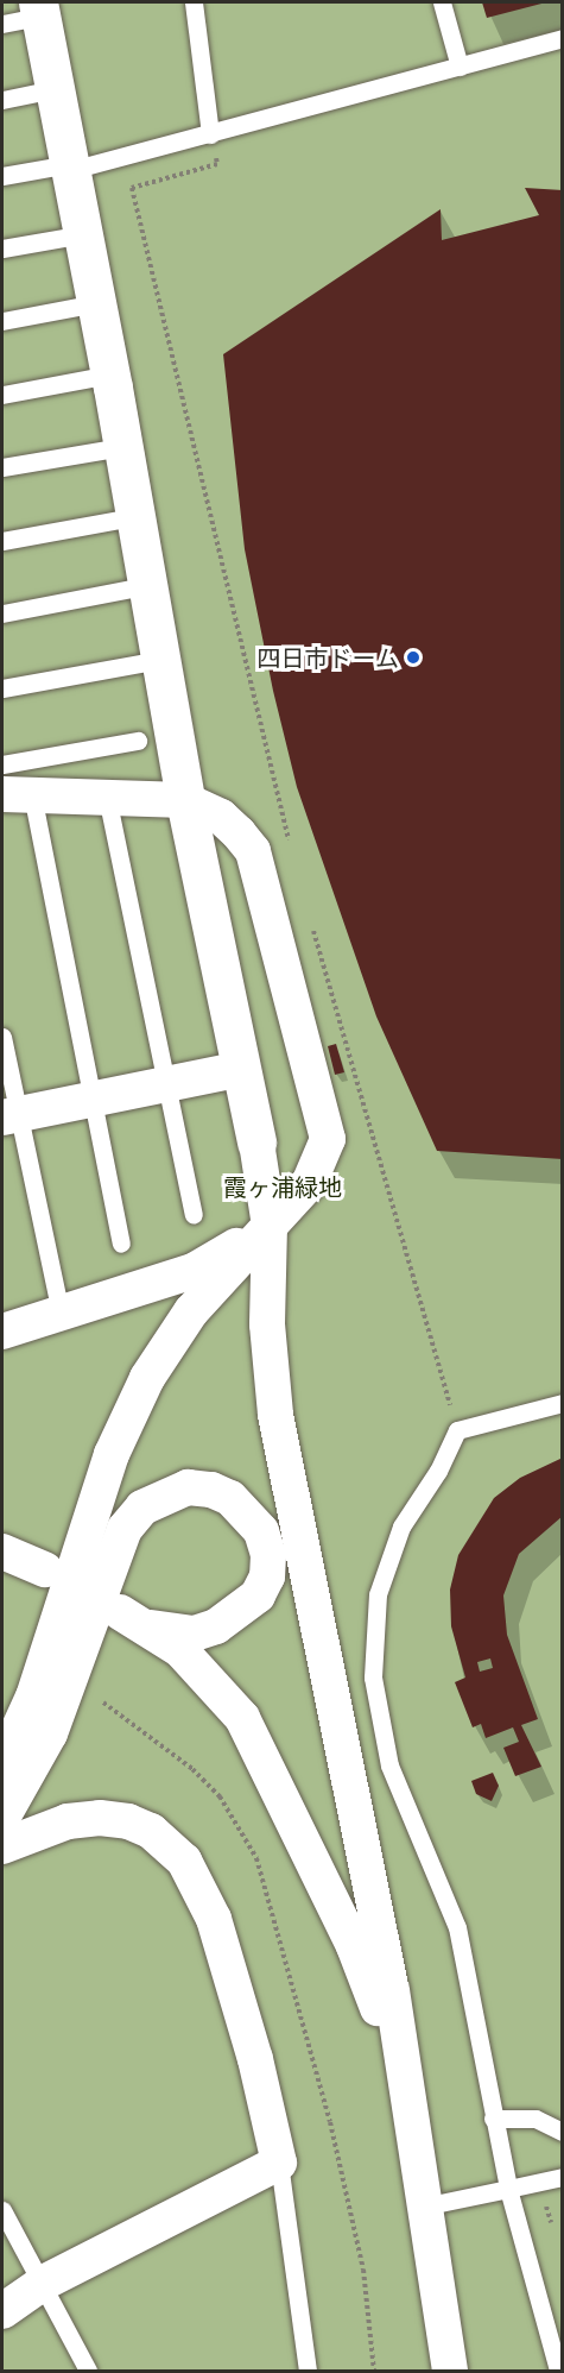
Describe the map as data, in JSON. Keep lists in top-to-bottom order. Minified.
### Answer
{"parks":["霞ヶ浦緑地"],"places":["四日市ドーム"]}
